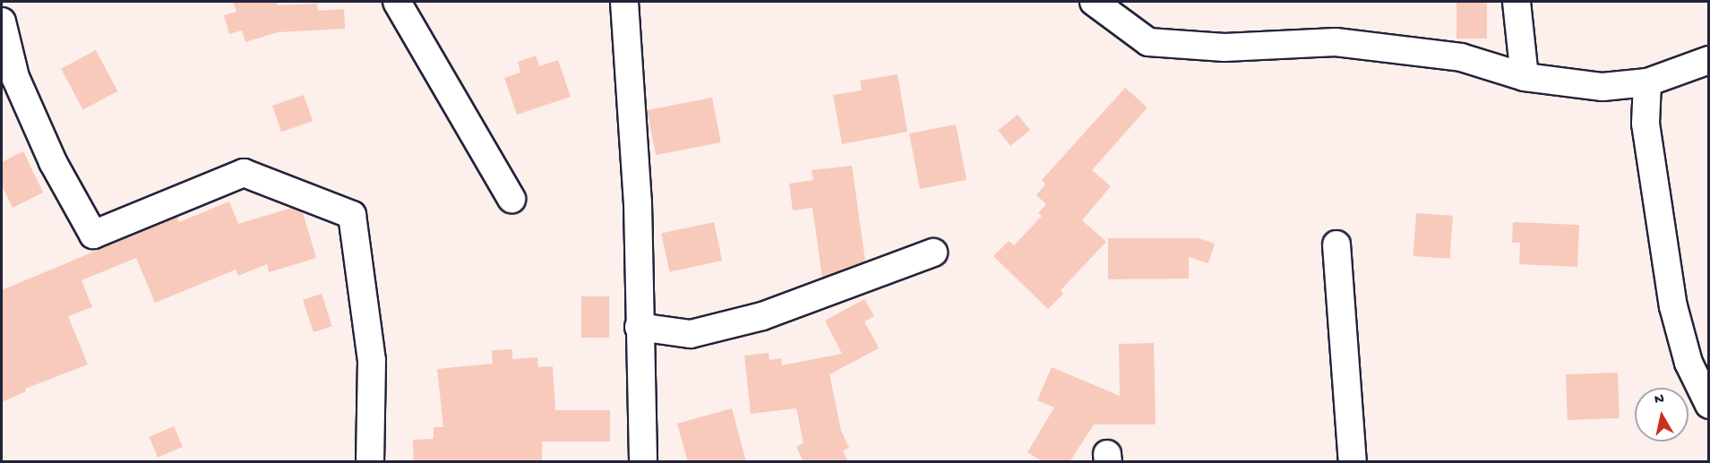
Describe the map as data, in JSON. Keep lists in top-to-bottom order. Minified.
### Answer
{"north":"top"}
